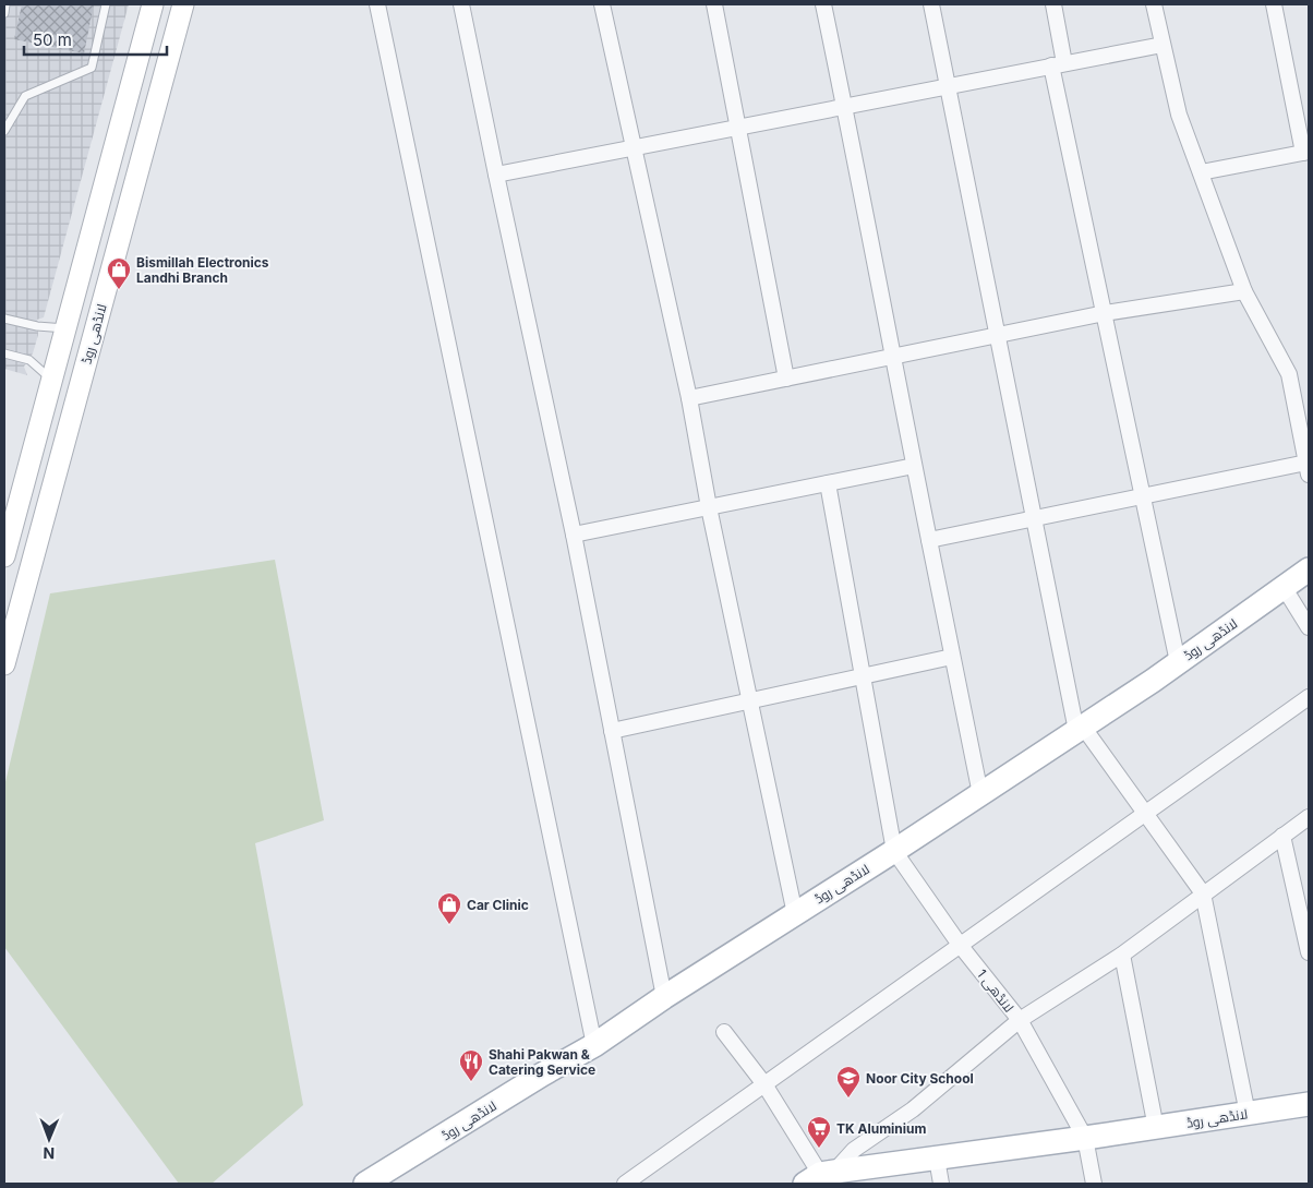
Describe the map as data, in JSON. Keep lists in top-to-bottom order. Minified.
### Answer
{"streets":{"main road":["لانڈھی روڈ"],"street":["لانڈھی 1"]},"crossings":[["لانڈھی روڈ","لانڈھی 1"]],"places":{"shop":["Bismillah Electronics Landhi Branch","Car Clinic"],"restaurant":["Shahi Pakwan & Catering Service"],"school or university":["Noor City School"],"supermarket":["TK Aluminium"]},"scale_bar":"50 m","north":"bottom"}
